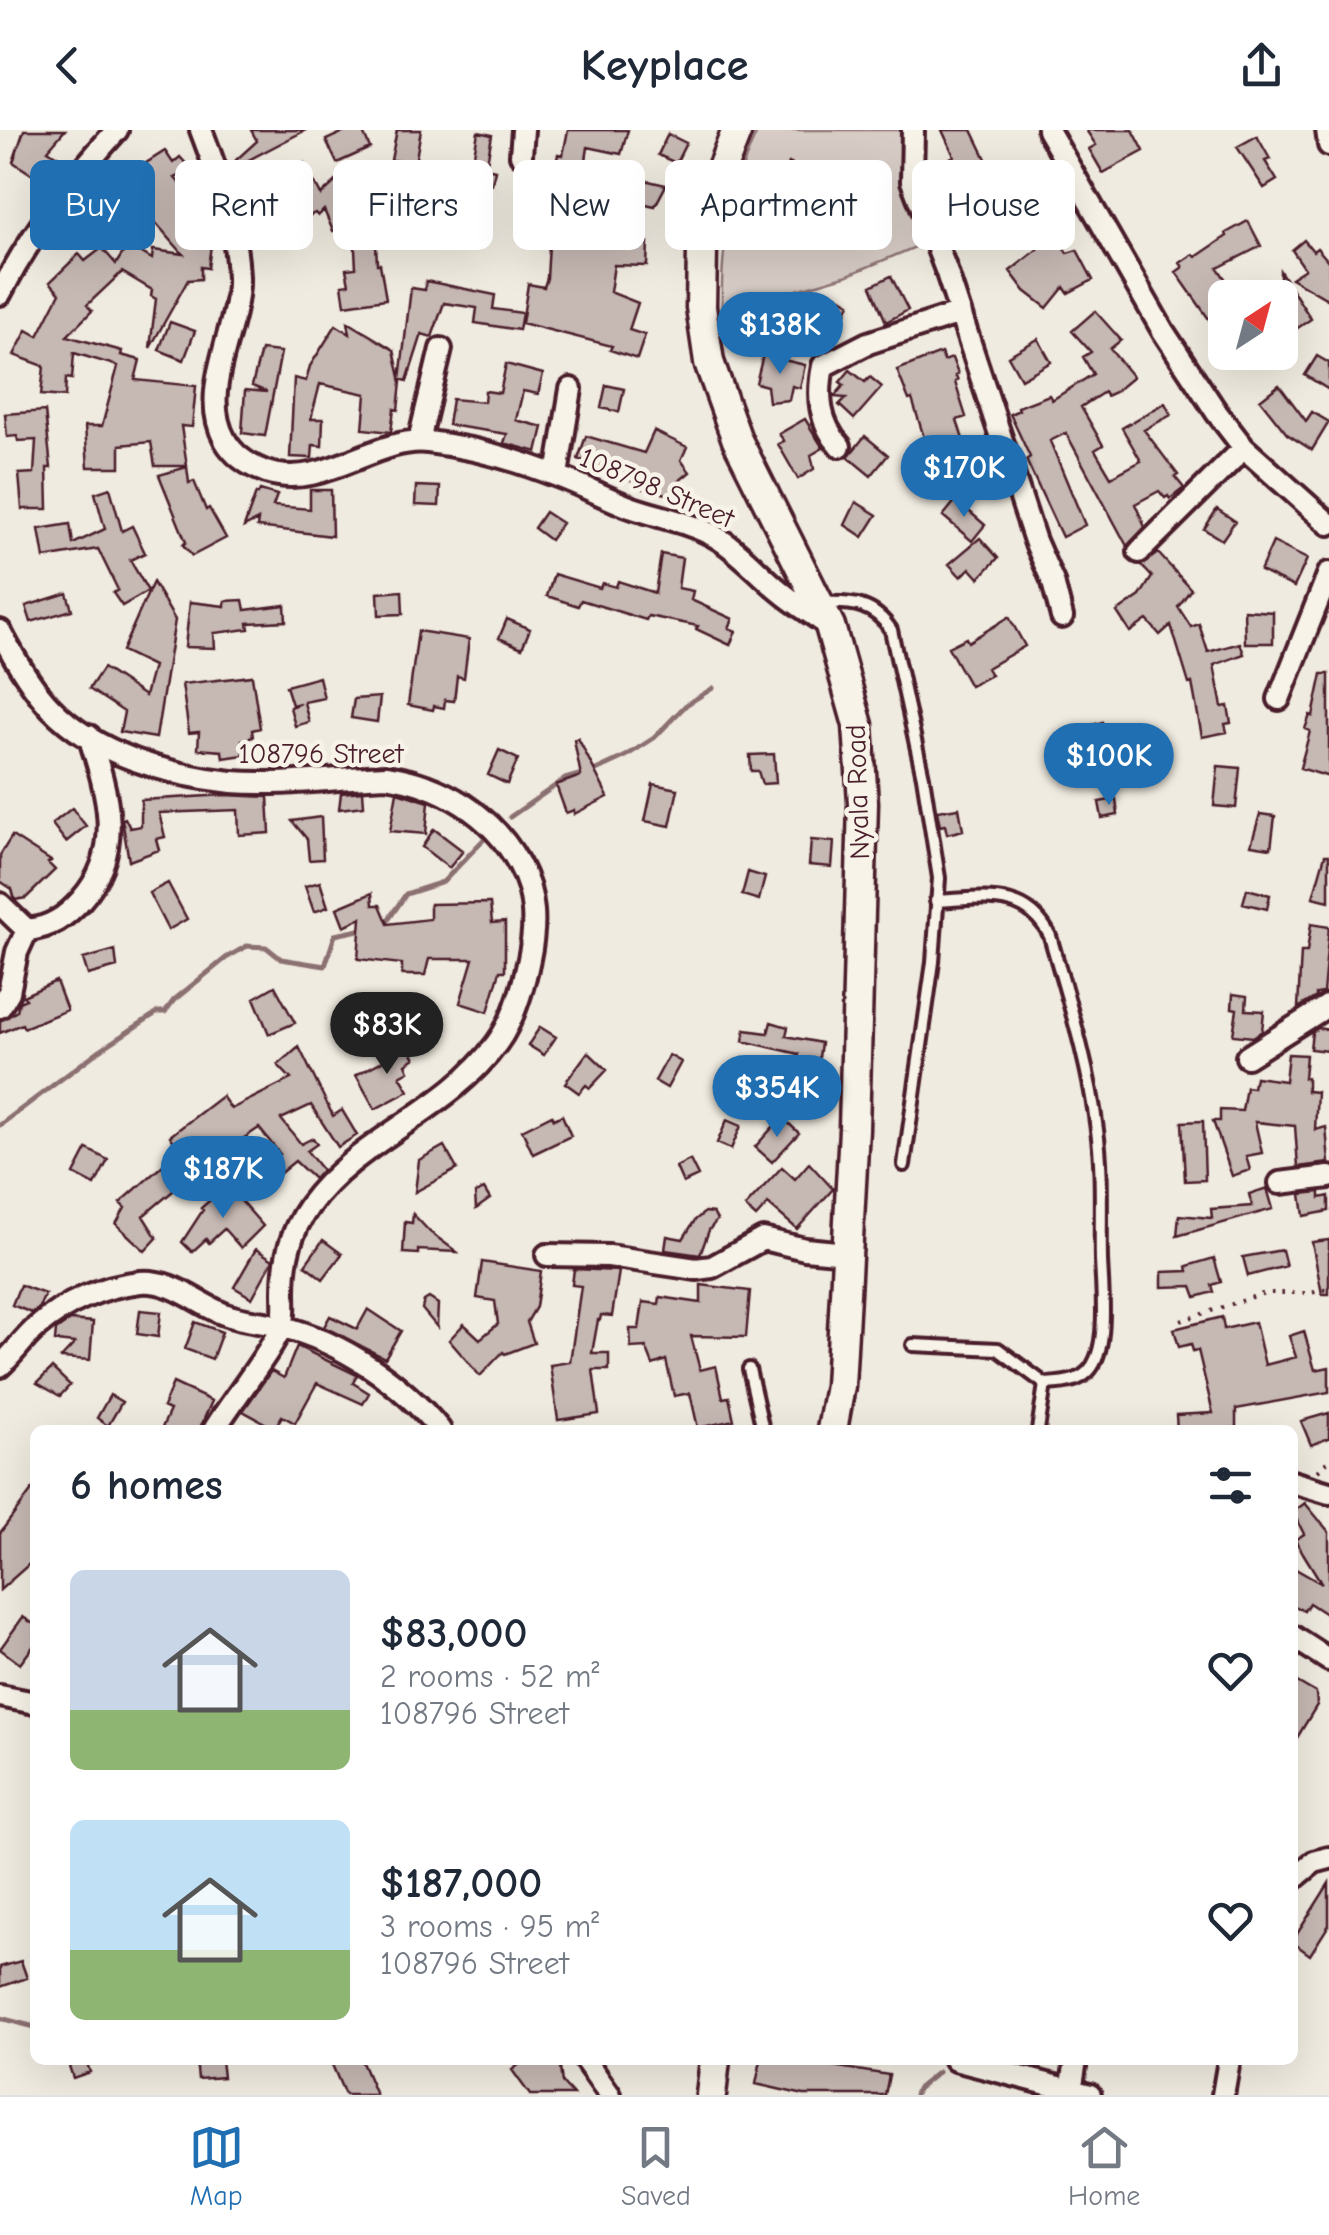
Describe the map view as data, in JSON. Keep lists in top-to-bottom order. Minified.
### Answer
{"streets":{"street":["108798 Street","108796 Street","Nyala Road"]},"crossings":[["108798 Street","Nyala Road"]],"north":"top right","page":{"header":"Keyplace","chip":["Buy","Rent","Filters","New","Apartment","House"],"price":["$138K","$170K","$100K","$83K","$354K","$187K"],"heading":"6 homes","list":[{"name":"$83,000","note":"2 rooms · 52 m² · 108796 Street"},{"name":"$187,000","note":"3 rooms · 95 m² · 108796 Street"}],"tabs":["Map","Saved","Home"]}}
